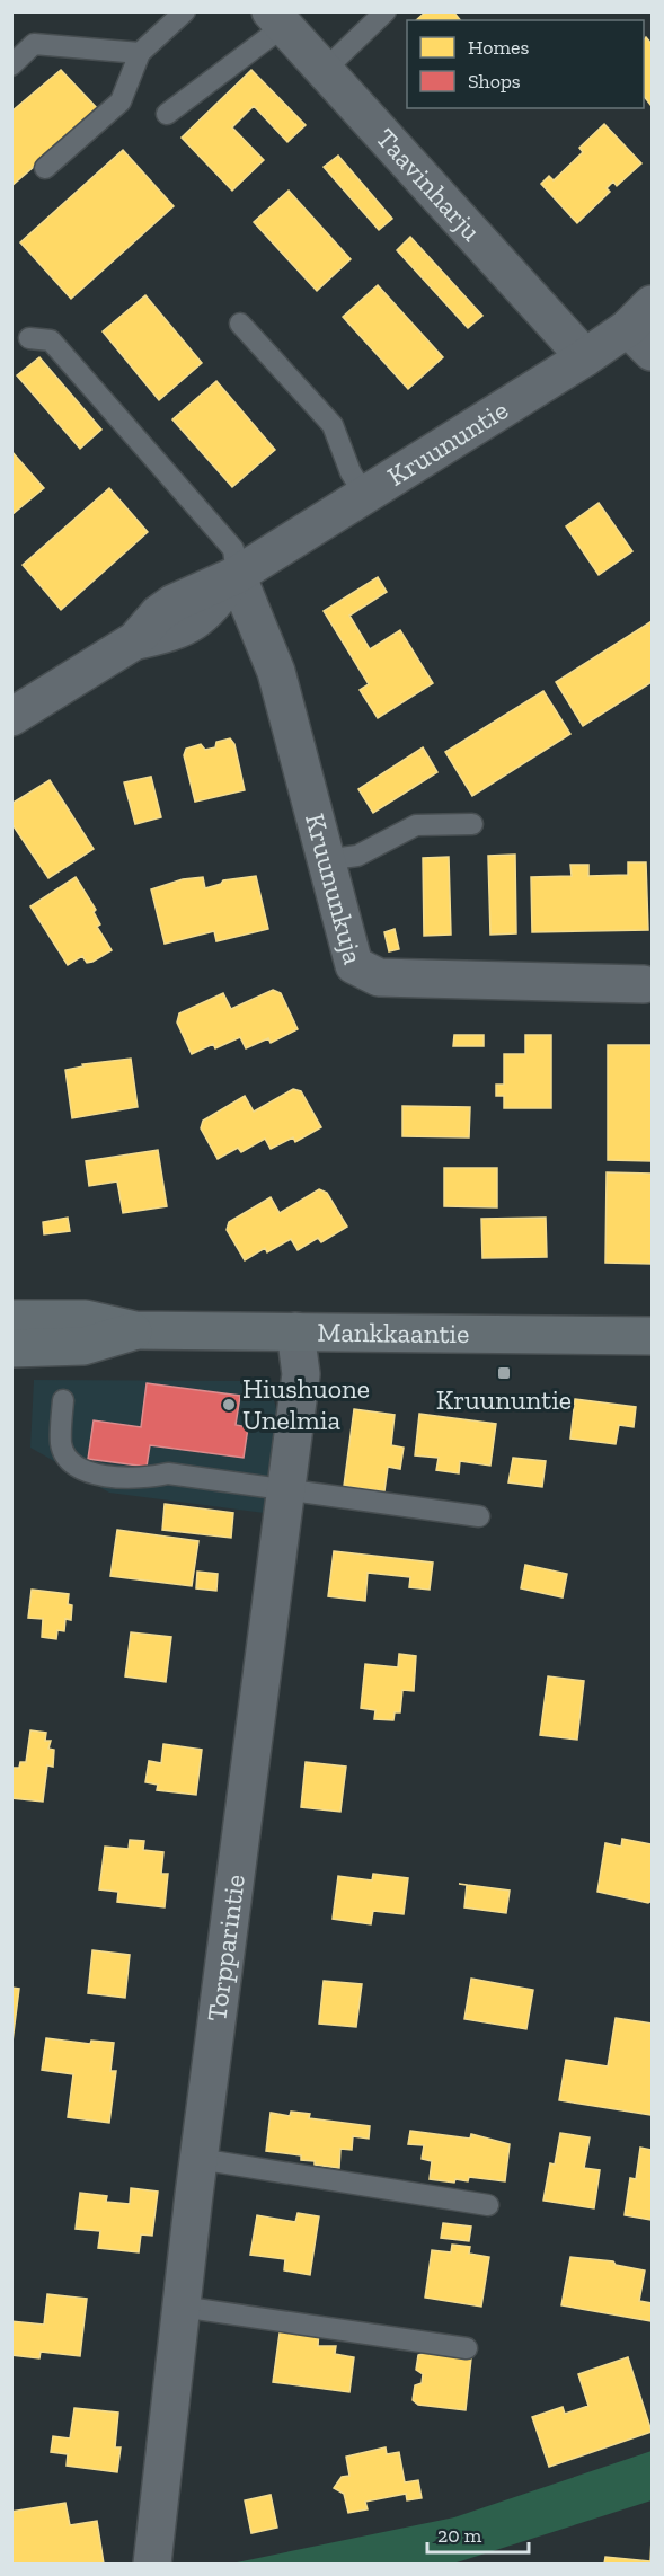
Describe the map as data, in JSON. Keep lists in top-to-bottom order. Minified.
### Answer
{"streets":{"main road":["Mankkaantie"],"street":["Taavinharju","Kruununtie","Kruununkuja","Torpparintie"]},"crossings":[["Taavinharju","Kruununtie"],["Kruununtie","Kruununkuja"],["Mankkaantie","Torpparintie"]],"places":{"transit":["Kruununtie"],"other":["Hiushuone Unelmia"]},"legend":["Homes","Shops"],"scale_bar":"20 m"}
